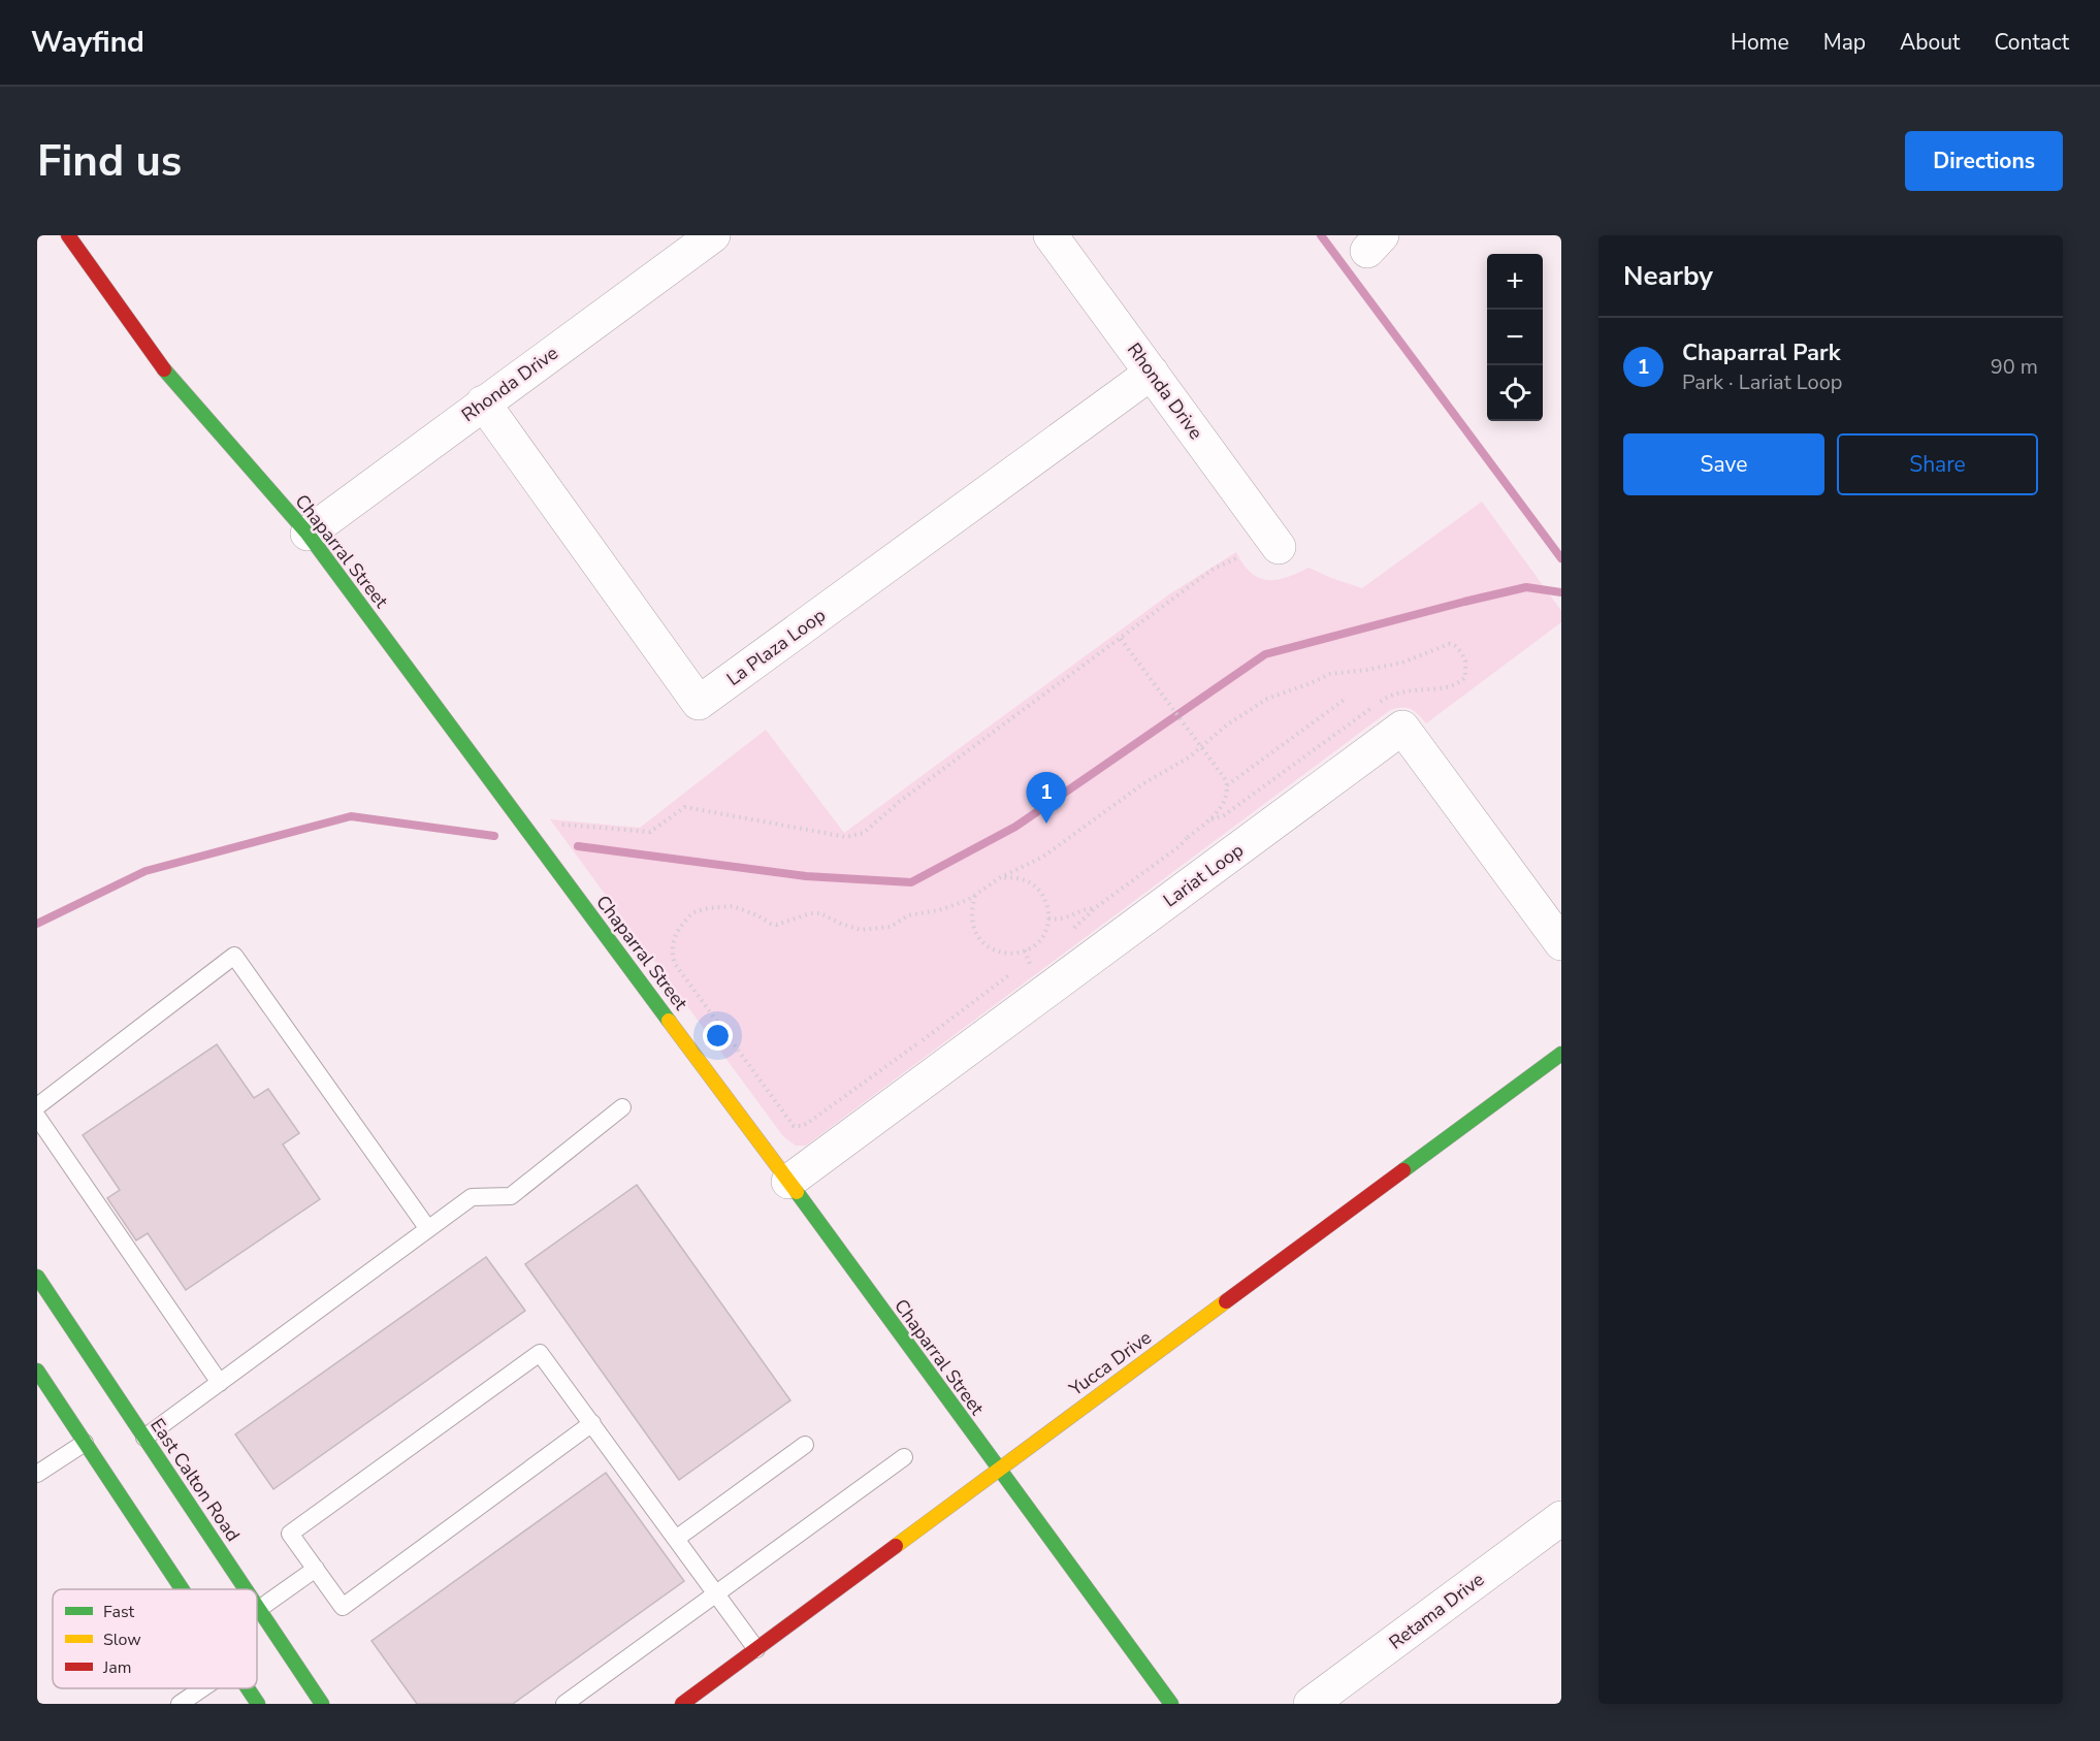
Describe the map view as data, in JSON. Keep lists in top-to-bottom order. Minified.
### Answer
{"streets":{"street":["Rhonda Drive","Chaparral Street","La Plaza Loop","Lariat Loop","Yucca Drive","East Calton Road","Retama Drive"]},"crossings":[["Rhonda Drive","Chaparral Street"],["Rhonda Drive","La Plaza Loop"],["Chaparral Street","Lariat Loop"],["Chaparral Street","Yucca Drive"]],"legend":["Fast","Slow","Jam"],"page":{"header":"Wayfind","nav":["Home","Map","About","Contact"],"buttons":["Directions",["Save","Share"]],"title":"Find us","heading":"Nearby","map_buttons":["+","−"],"list":[{"mark":"1","name":"Chaparral Park","note":"Park · Lariat Loop","value":"90 m"}],"pins":"1"}}
